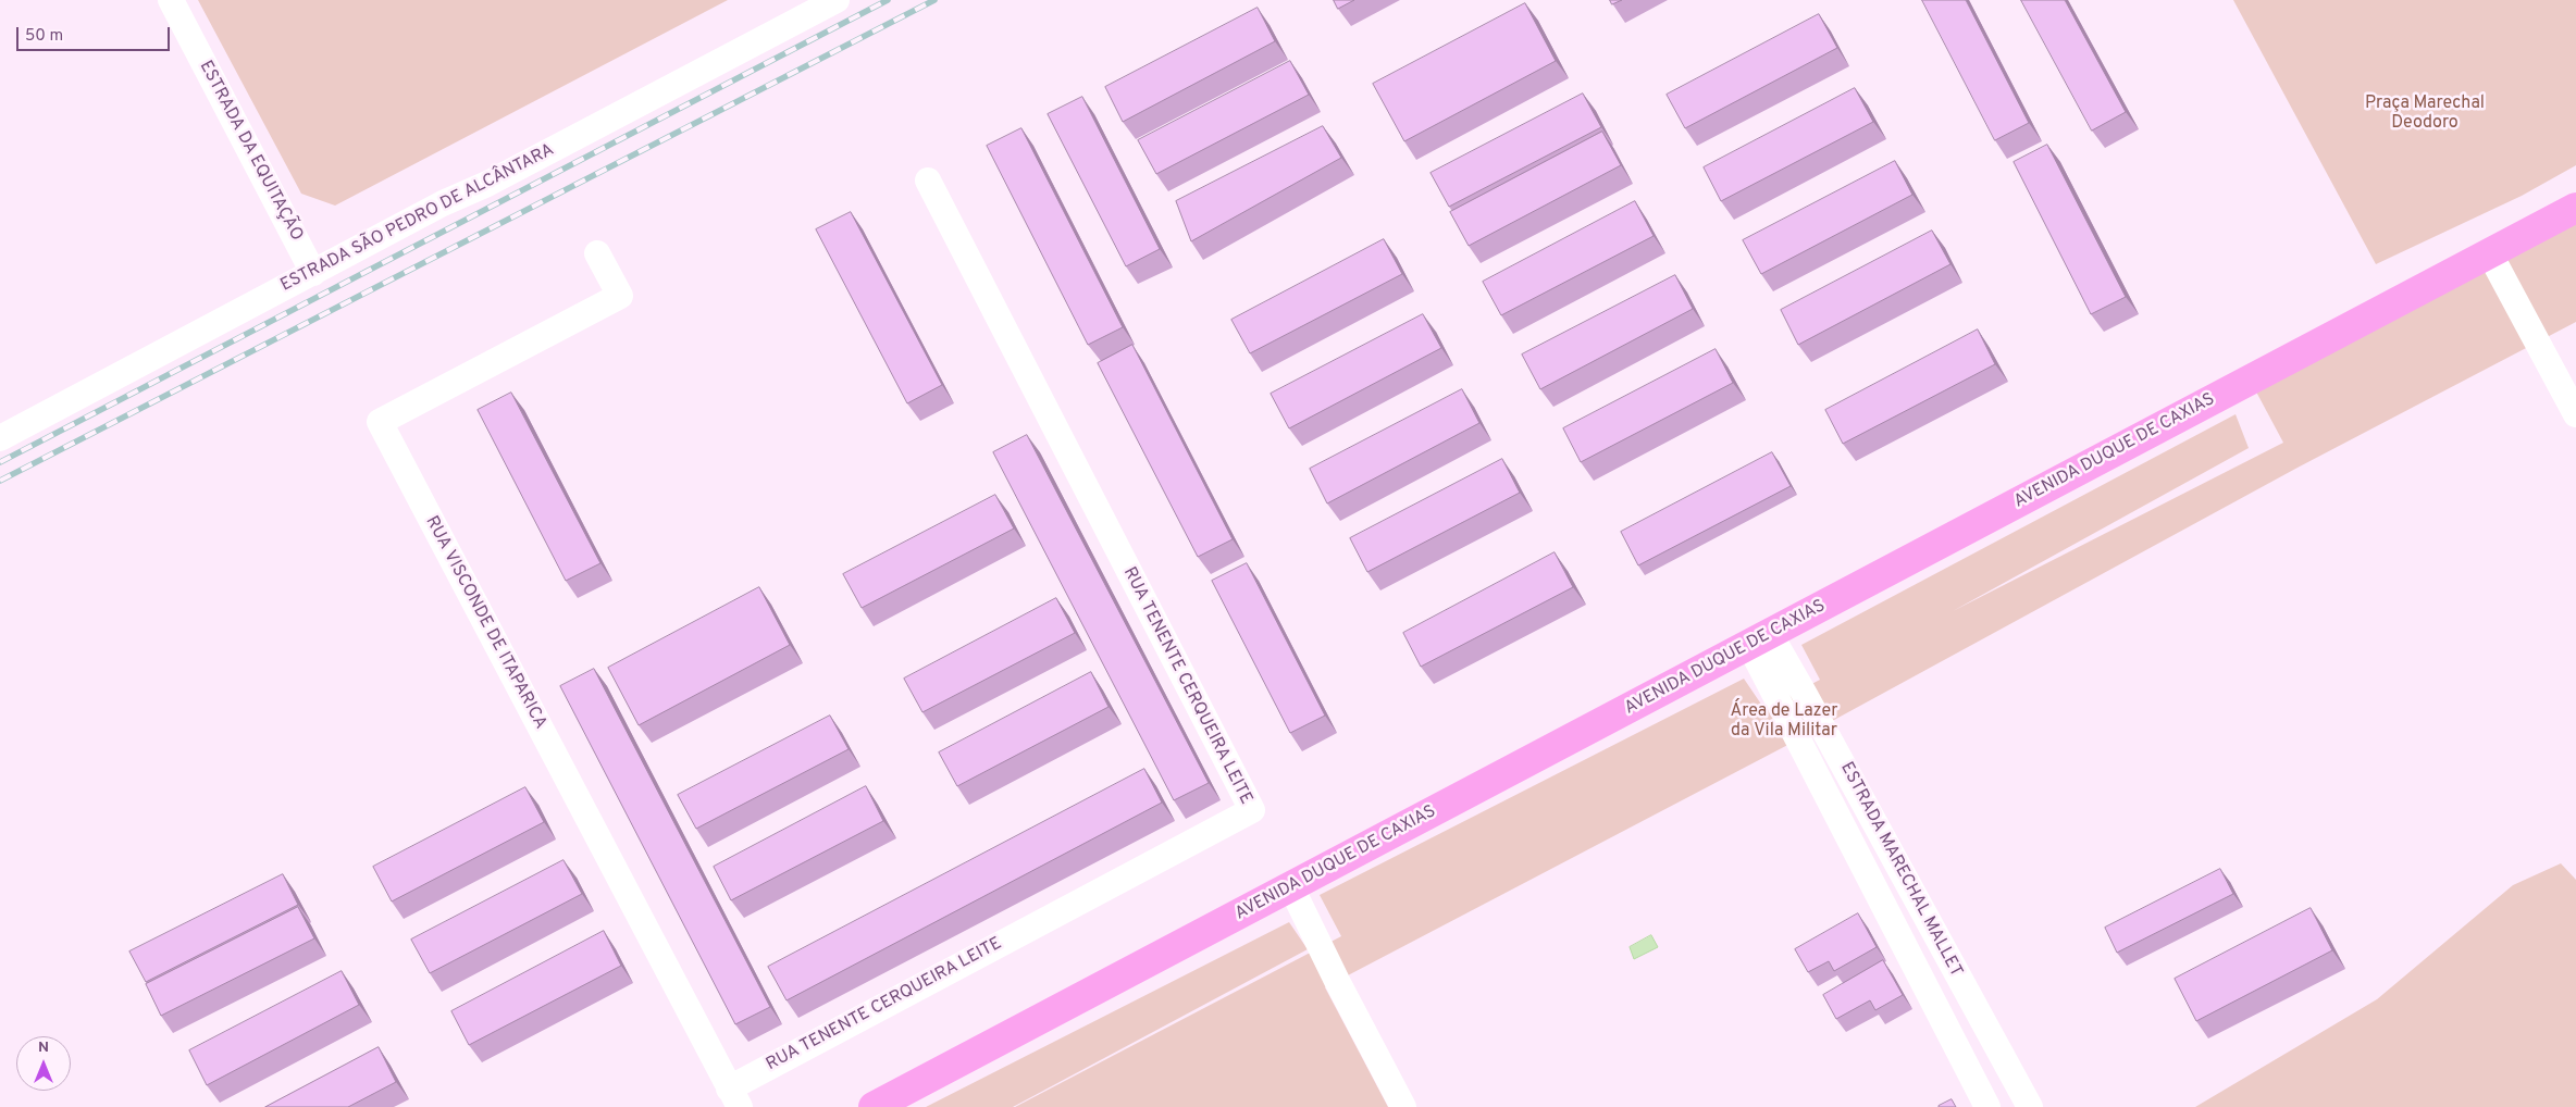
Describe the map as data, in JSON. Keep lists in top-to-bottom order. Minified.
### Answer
{"streets":{"main road":["AVENIDA DUQUE DE CAXIAS"],"street":["ESTRADA DA EQUITAÇÃO","ESTRADA SÃO PEDRO DE ALCÂNTARA","RUA VISCONDE DE ITAPARICA","RUA TENENTE CERQUEIRA LEITE","ESTRADA MARECHAL MALLET"]},"crossings":[["ESTRADA DA EQUITAÇÃO","ESTRADA SÃO PEDRO DE ALCÂNTARA"],["AVENIDA DUQUE DE CAXIAS","ESTRADA MARECHAL MALLET"],["RUA VISCONDE DE ITAPARICA","RUA TENENTE CERQUEIRA LEITE"]],"parks":["Praça Marechal Deodoro","Área de Lazer da Vila Militar"],"scale_bar":"50 m","north":"top"}
